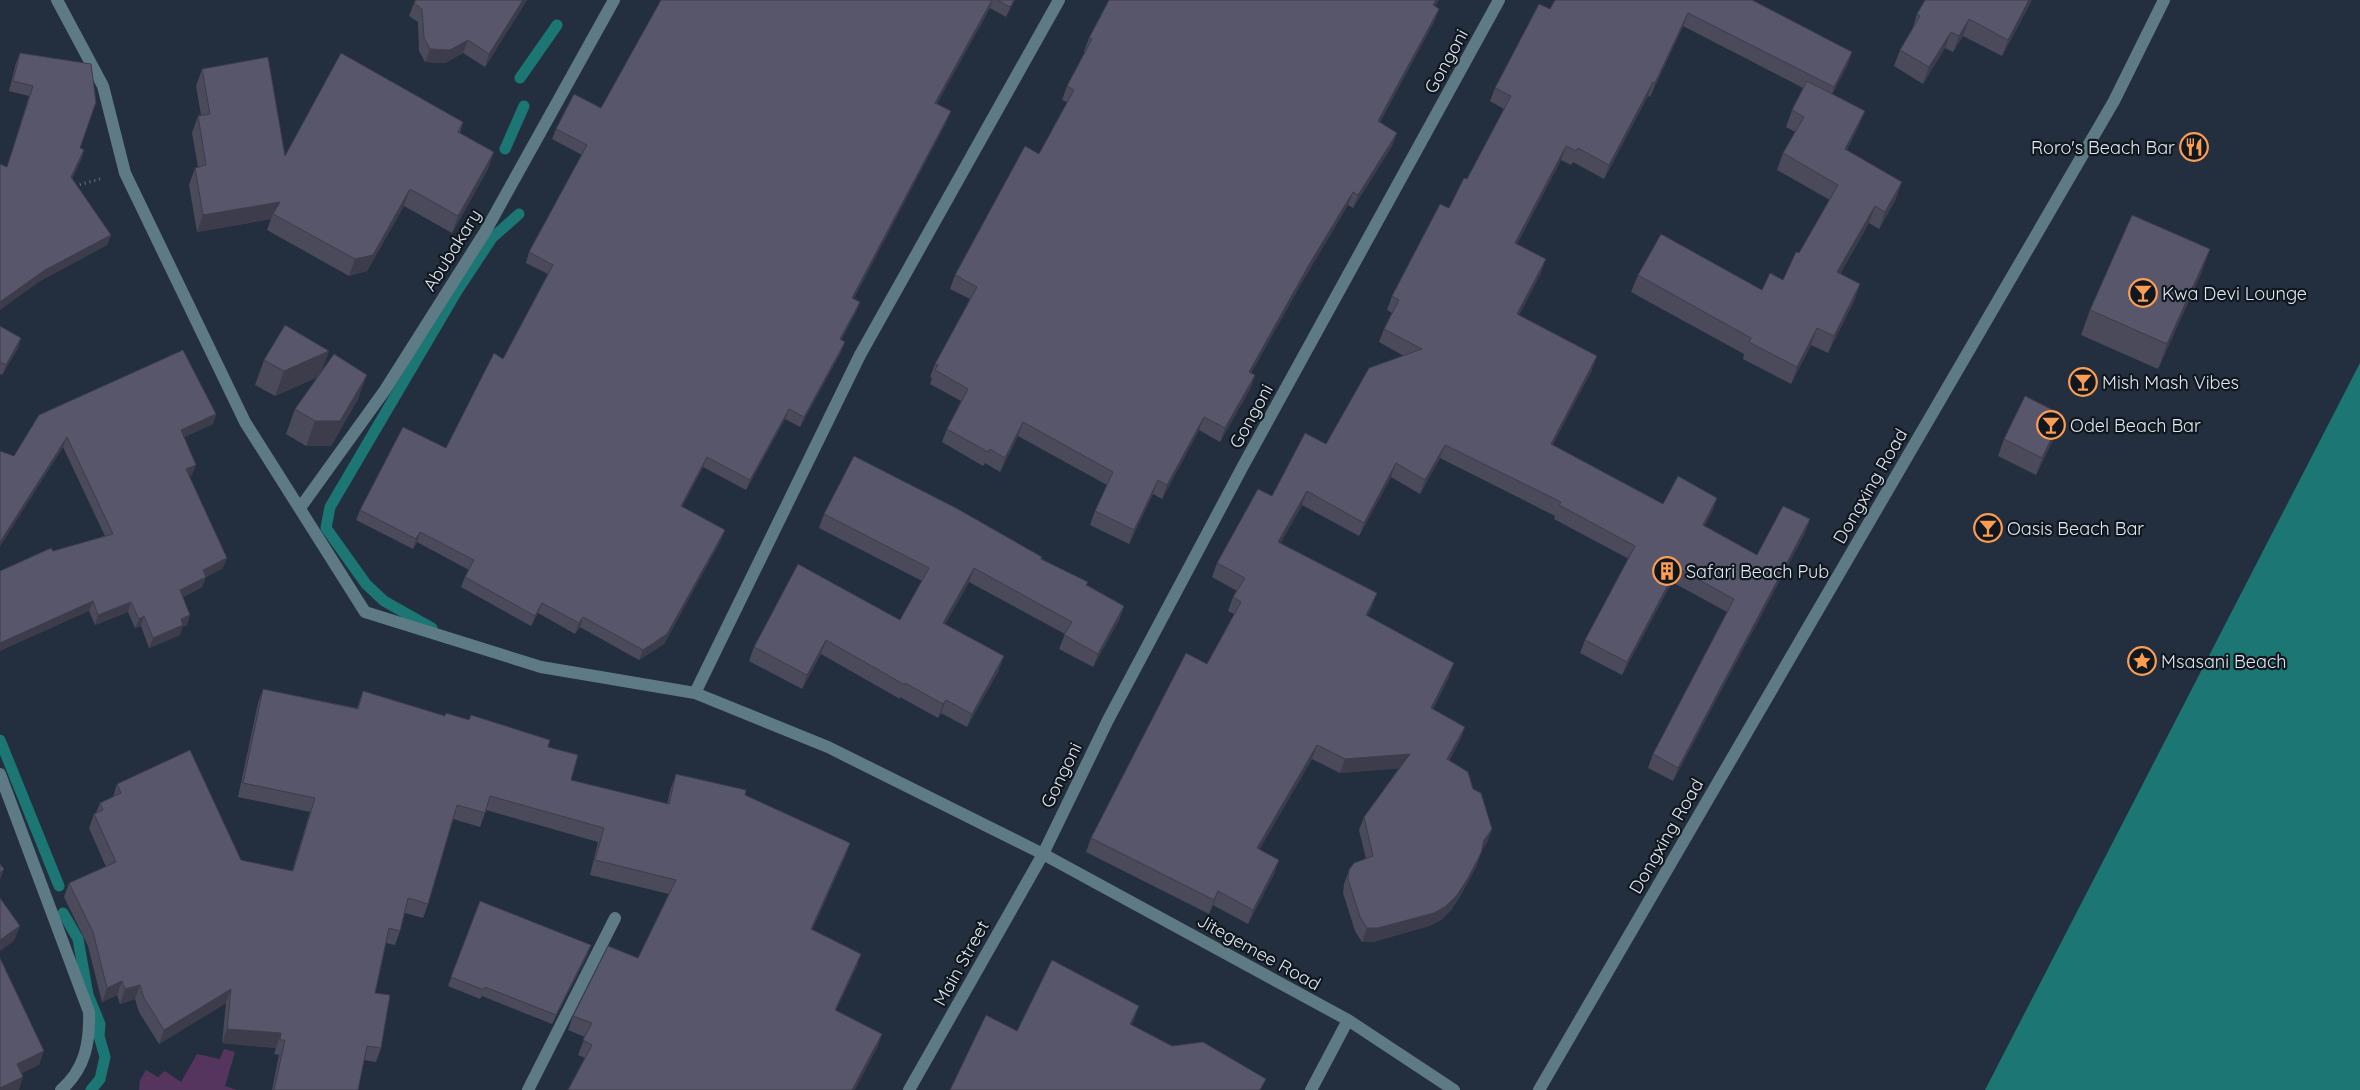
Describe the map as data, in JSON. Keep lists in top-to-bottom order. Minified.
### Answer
{"streets":{"street":["Gongoni","Abubakary","Dongxing Road","Jitegemee Road","Main Street"]},"crossings":[["Gongoni","Jitegemee Road"],["Gongoni","Main Street"],["Abubakary","Jitegemee Road"],["Jitegemee Road","Main Street"]],"places":{"restaurant":["Roro's Beach Bar"],"bar":["Kwa Devi Lounge","Mish Mash Vibes","Odel Beach Bar","Oasis Beach Bar"],"building":["Safari Beach Pub"],"place":["Msasani Beach"]}}
